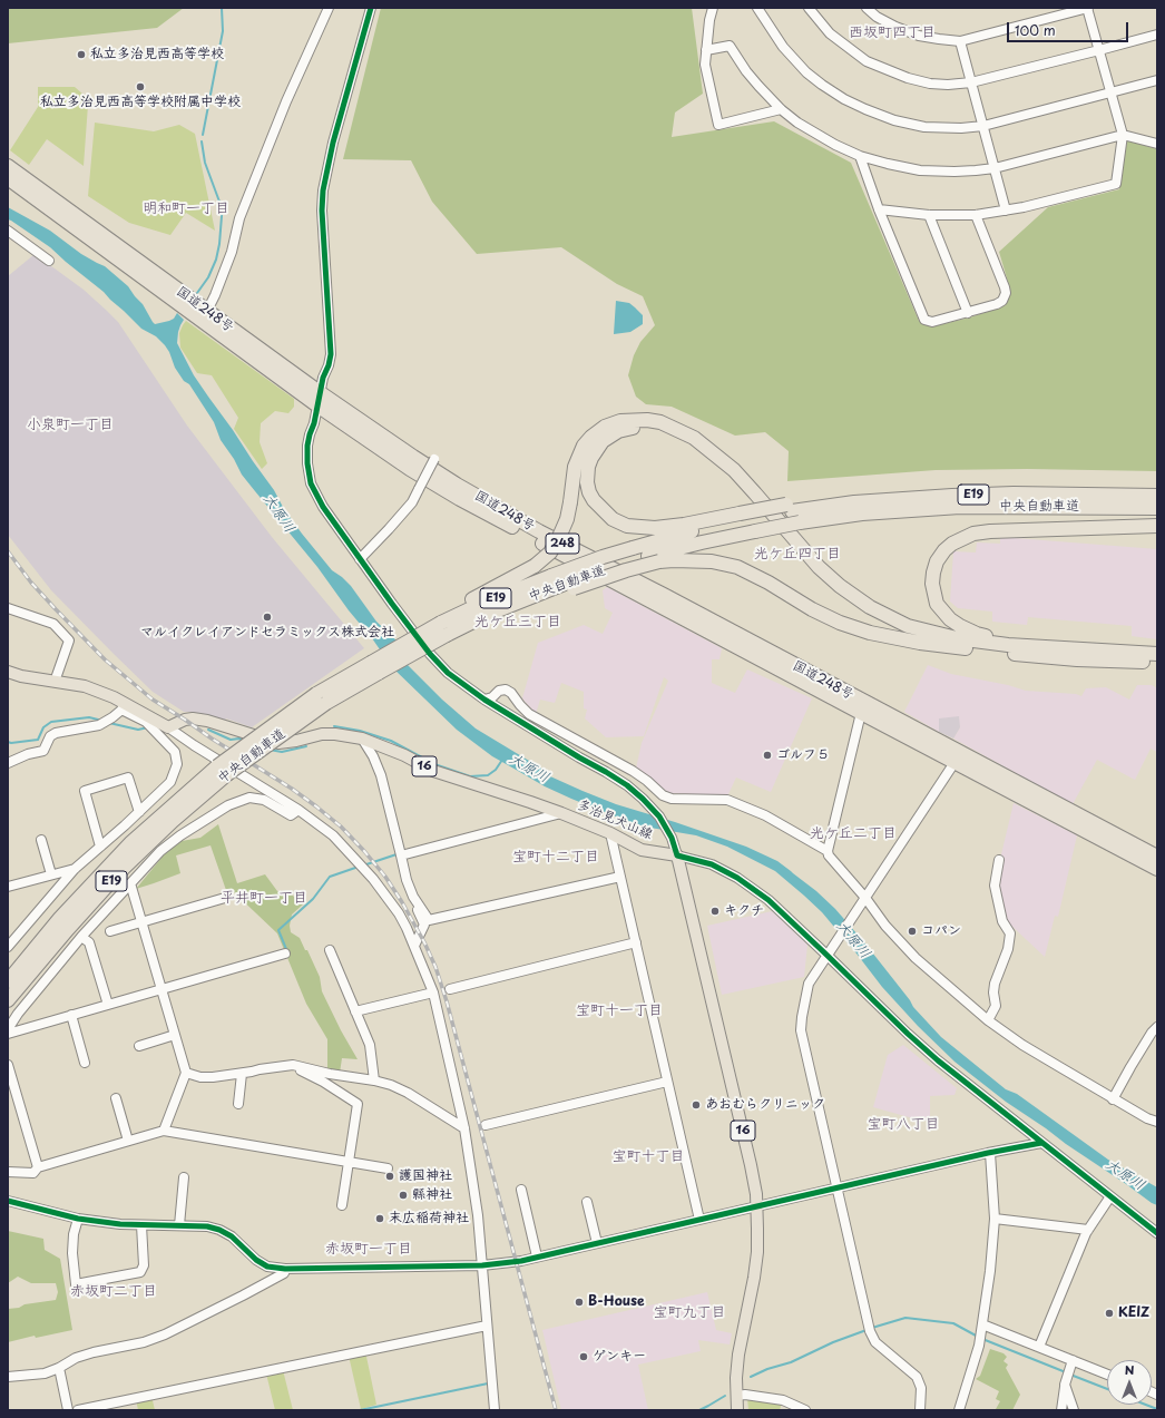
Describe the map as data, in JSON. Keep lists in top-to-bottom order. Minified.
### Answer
{"streets":{"highway":["国道248号","E19","中央自動車道","248"],"main road":["16","多治見犬山線"]},"crossings":[["E19","中央自動車道"],["16","多治見犬山線"]],"districts":["西坂町四丁目","明和町一丁目","小泉町一丁目","光ケ丘四丁目","光ケ丘三丁目","光ケ丘二丁目","宝町十二丁目","平井町一丁目","宝町十一丁目","宝町八丁目","宝町十丁目","赤坂町一丁目","赤坂町二丁目","宝町九丁目"],"water":["大原川"],"places":["私立多治見西高等学校","私立多治見西高等学校附属中学校","マルイクレイアンドセラミックス株式会社","ゴルフ５","キクチ","コパン","あおむらクリニック","護国神社","縣神社","末広稲荷神社","B-House","KEIZ","ゲンキー"],"scale_bar":"100 m","north":"top"}
